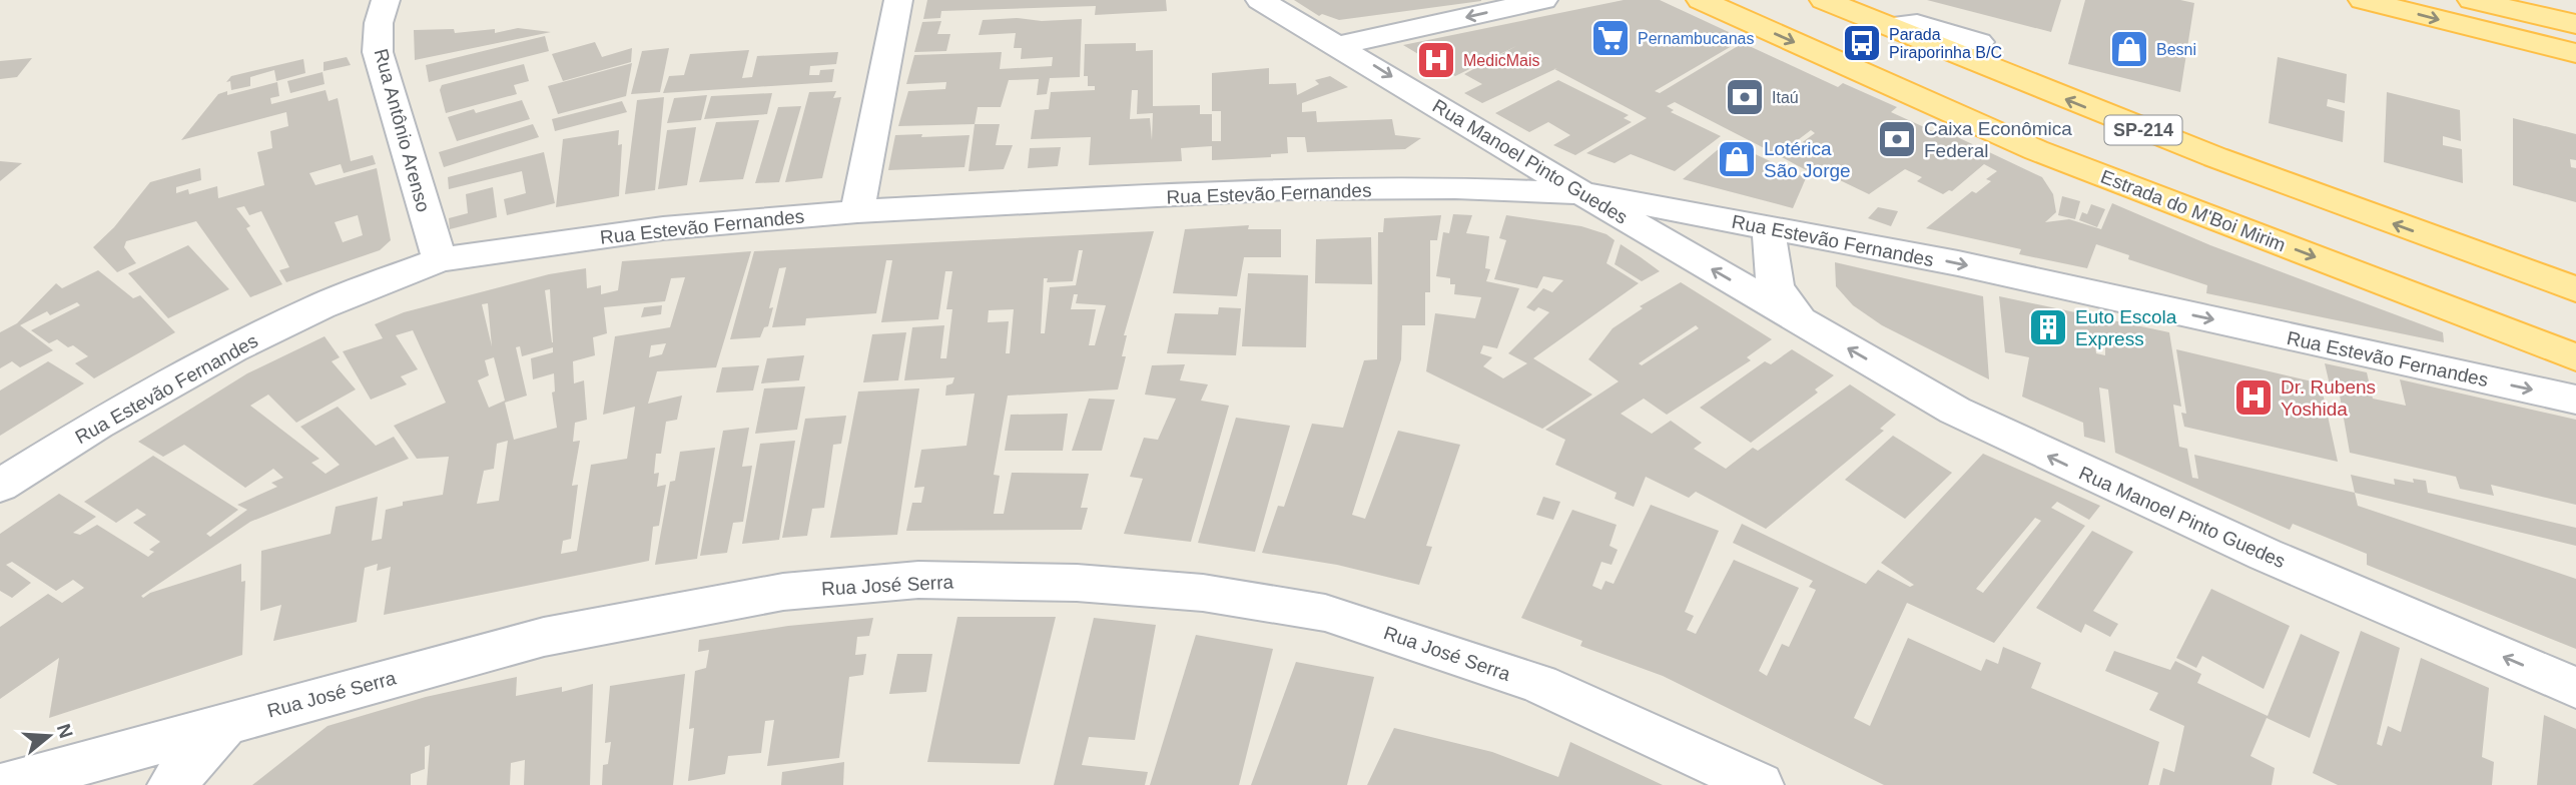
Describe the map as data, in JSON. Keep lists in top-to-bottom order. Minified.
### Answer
{"streets":{"main road":["SP-214","Estrada do M'Boi Mirim"],"street":["Rua Antônio Arenso","Rua Manoel Pinto Guedes","Rua Estevão Fernandes","Rua José Serra"]},"crossings":[["Rua Antônio Arenso","Rua Estevão Fernandes"],["Rua Manoel Pinto Guedes","Rua Estevão Fernandes"]],"places":{"supermarket":["Pernambucanas"],"bus stop":["Parada Piraporinha B/C"],"shop":["Besni","Lotérica São Jorge"],"hospital":["MedicMais","Dr. Rubens Yoshida"],"bank":["Itaú","Caixa Econômica Federal"],"building":["Euto Escola Express"]},"north":"right"}
